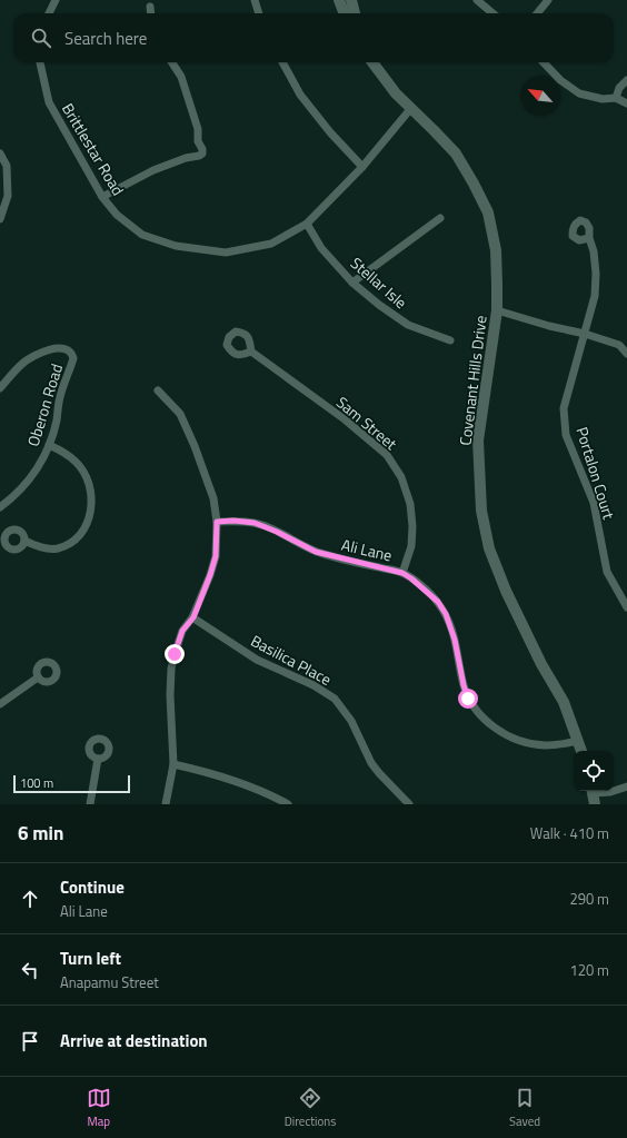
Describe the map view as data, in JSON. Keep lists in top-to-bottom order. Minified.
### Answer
{"streets":{"street":["Brittlestar Road","Stellar Isle","Covenant Hills Drive","Oberon Road","Sam Street","Portalon Court","Ali Lane","Basilica Place"]},"crossings":[["Brittlestar Road","Stellar Isle"],["Brittlestar Road","Covenant Hills Drive"],["Covenant Hills Drive","Ali Lane"],["Sam Street","Ali Lane"]],"scale_bar":"100 m","north":"top left","page":{"search":"Search here","scale":"100 m","heading":["6 min","Walk · 410 m"],"list":[["Continue","Ali Lane","290 m"],["Turn left","Anapamu Street","120 m"],"Arrive at destination"],"nav":["Map","Directions","Saved"]}}
